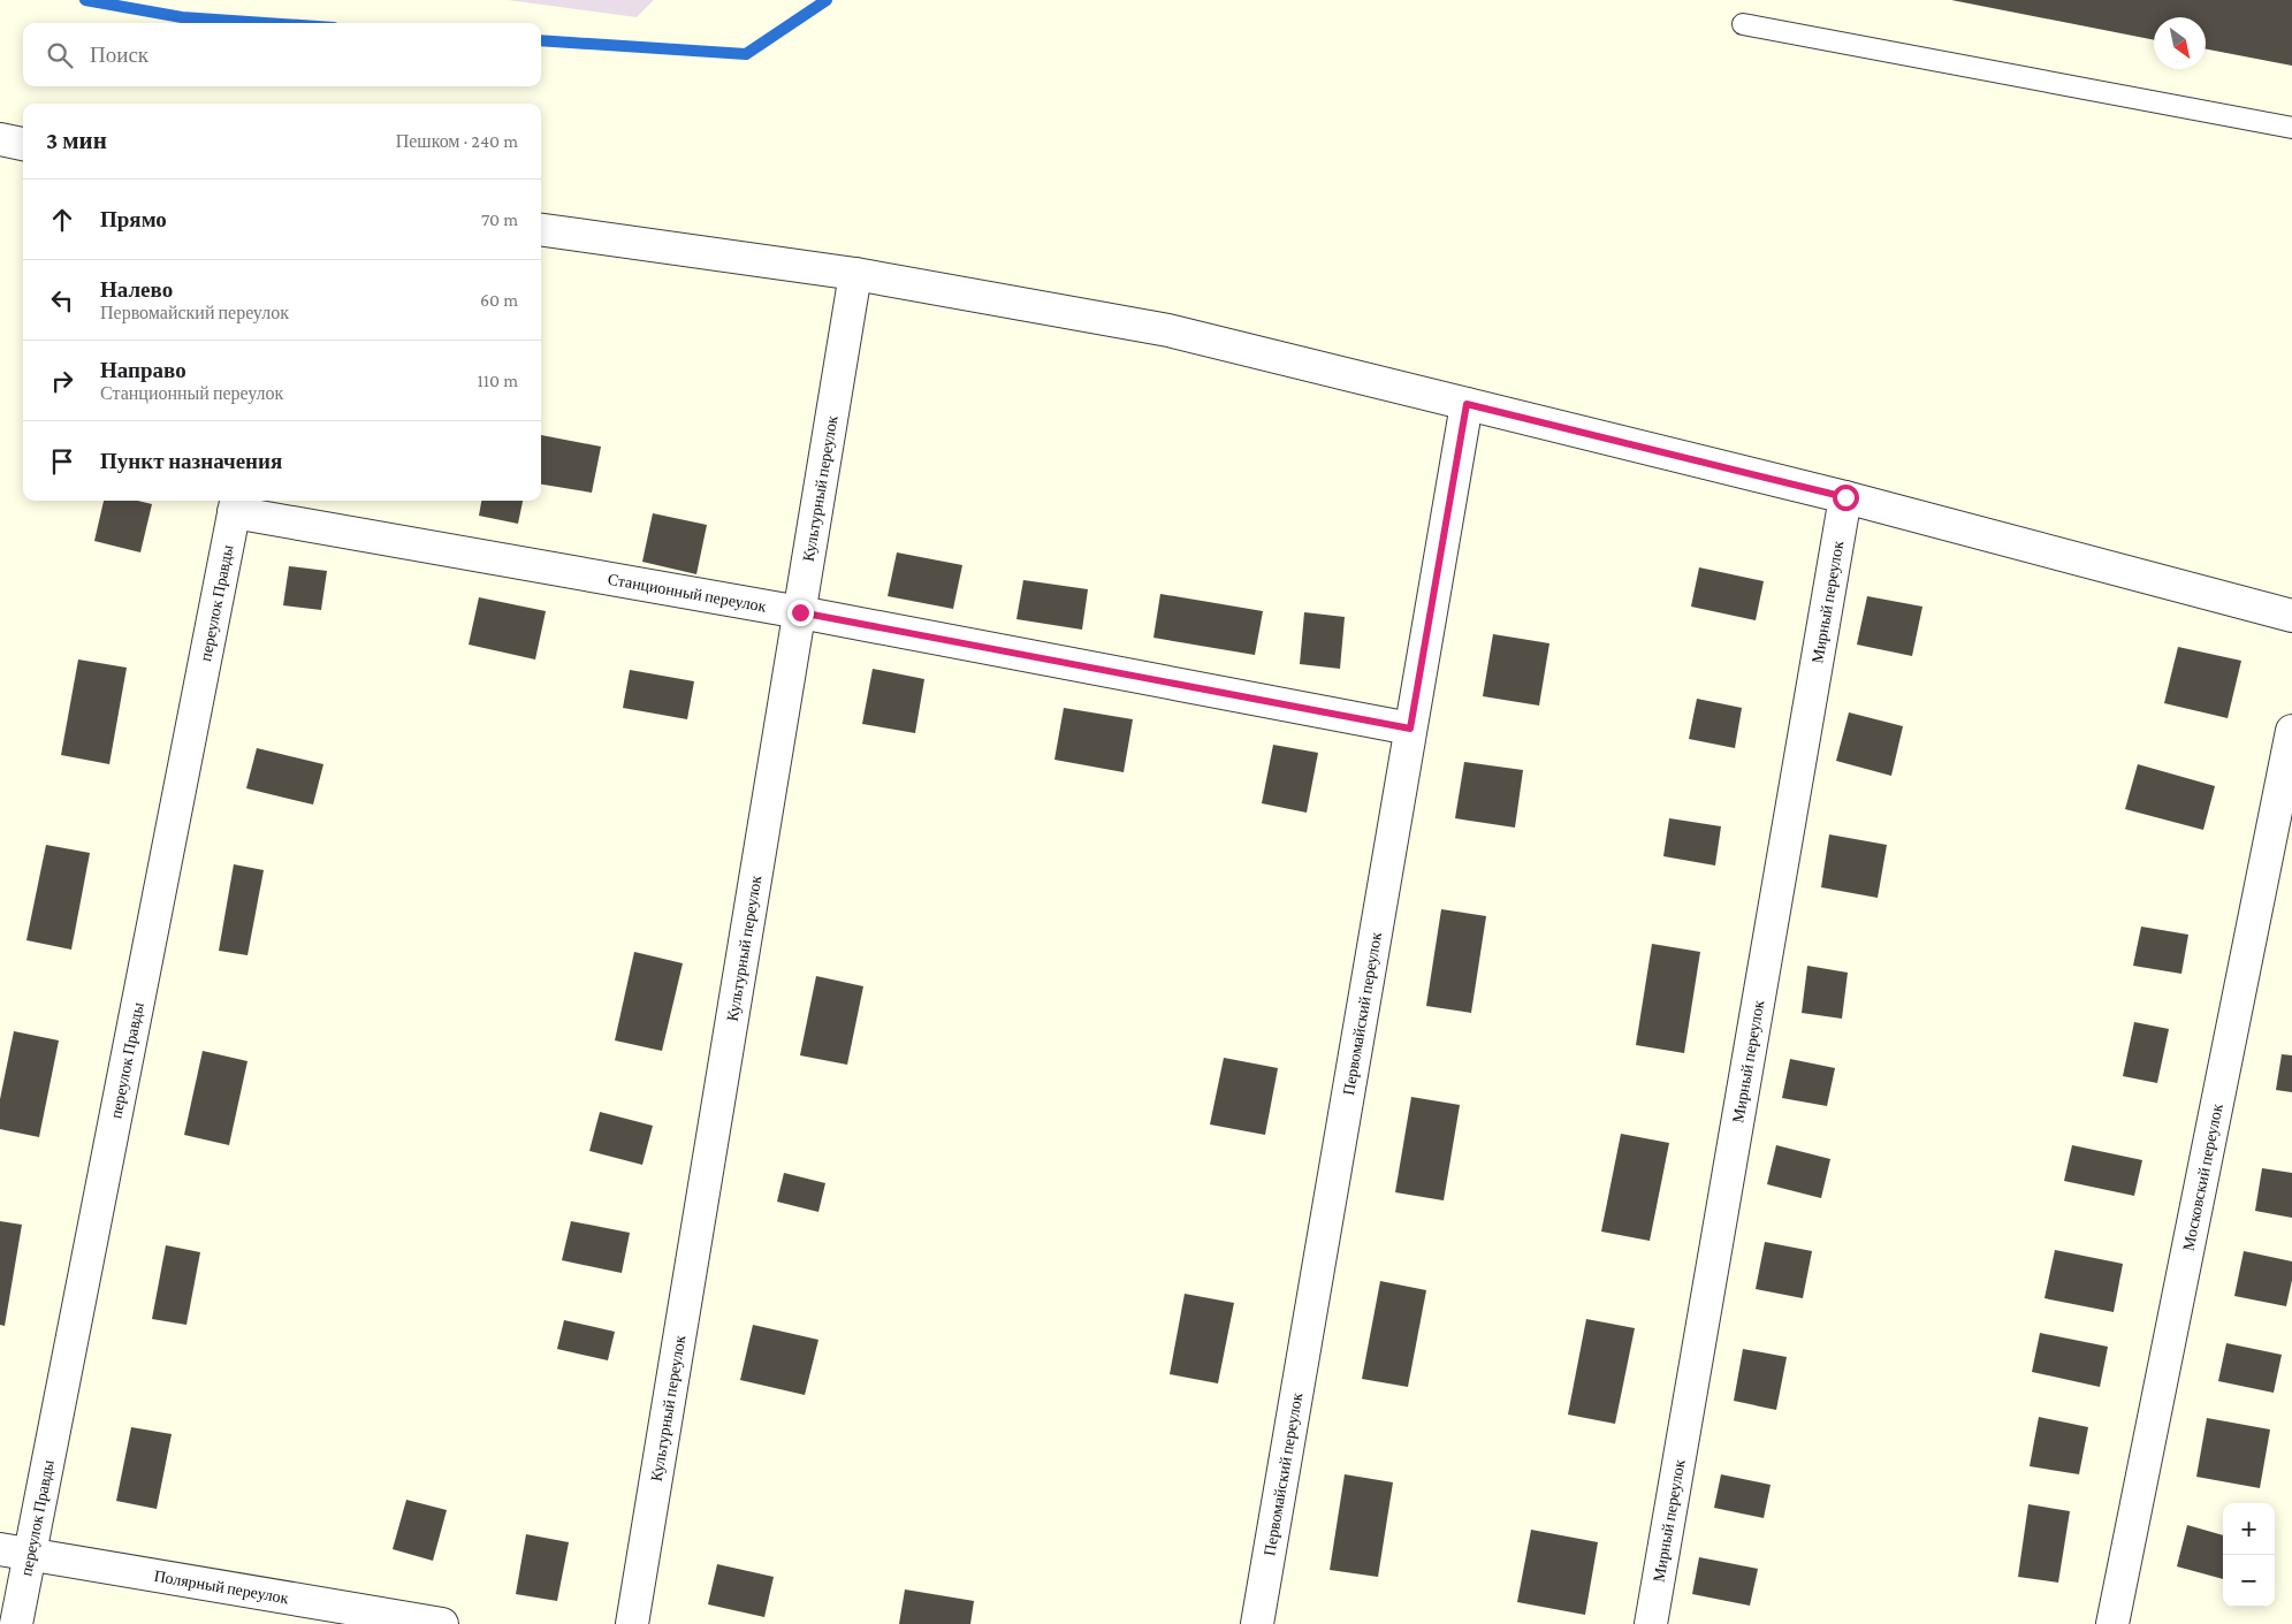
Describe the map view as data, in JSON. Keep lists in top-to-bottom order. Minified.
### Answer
{"streets":{"street":["Культурный переулок","Станционный переулок","Мирный переулок","переулок Правды","Первомайский переулок","Московский переулок","Полярный переулок"]},"crossings":[["Культурный переулок","Станционный переулок"],["Станционный переулок","переулок Правды"],["Станционный переулок","Первомайский переулок"],["переулок Правды","Полярный переулок"]],"north":"bottom right","page":{"search":"Поиск","heading":["3 мин","Пешком · 240 m"],"list":[["Прямо","70 m"],["Налево","Первомайский переулок","60 m"],["Направо","Станционный переулок","110 m"],"Пункт назначения"],"map_buttons":["+","−"]}}
